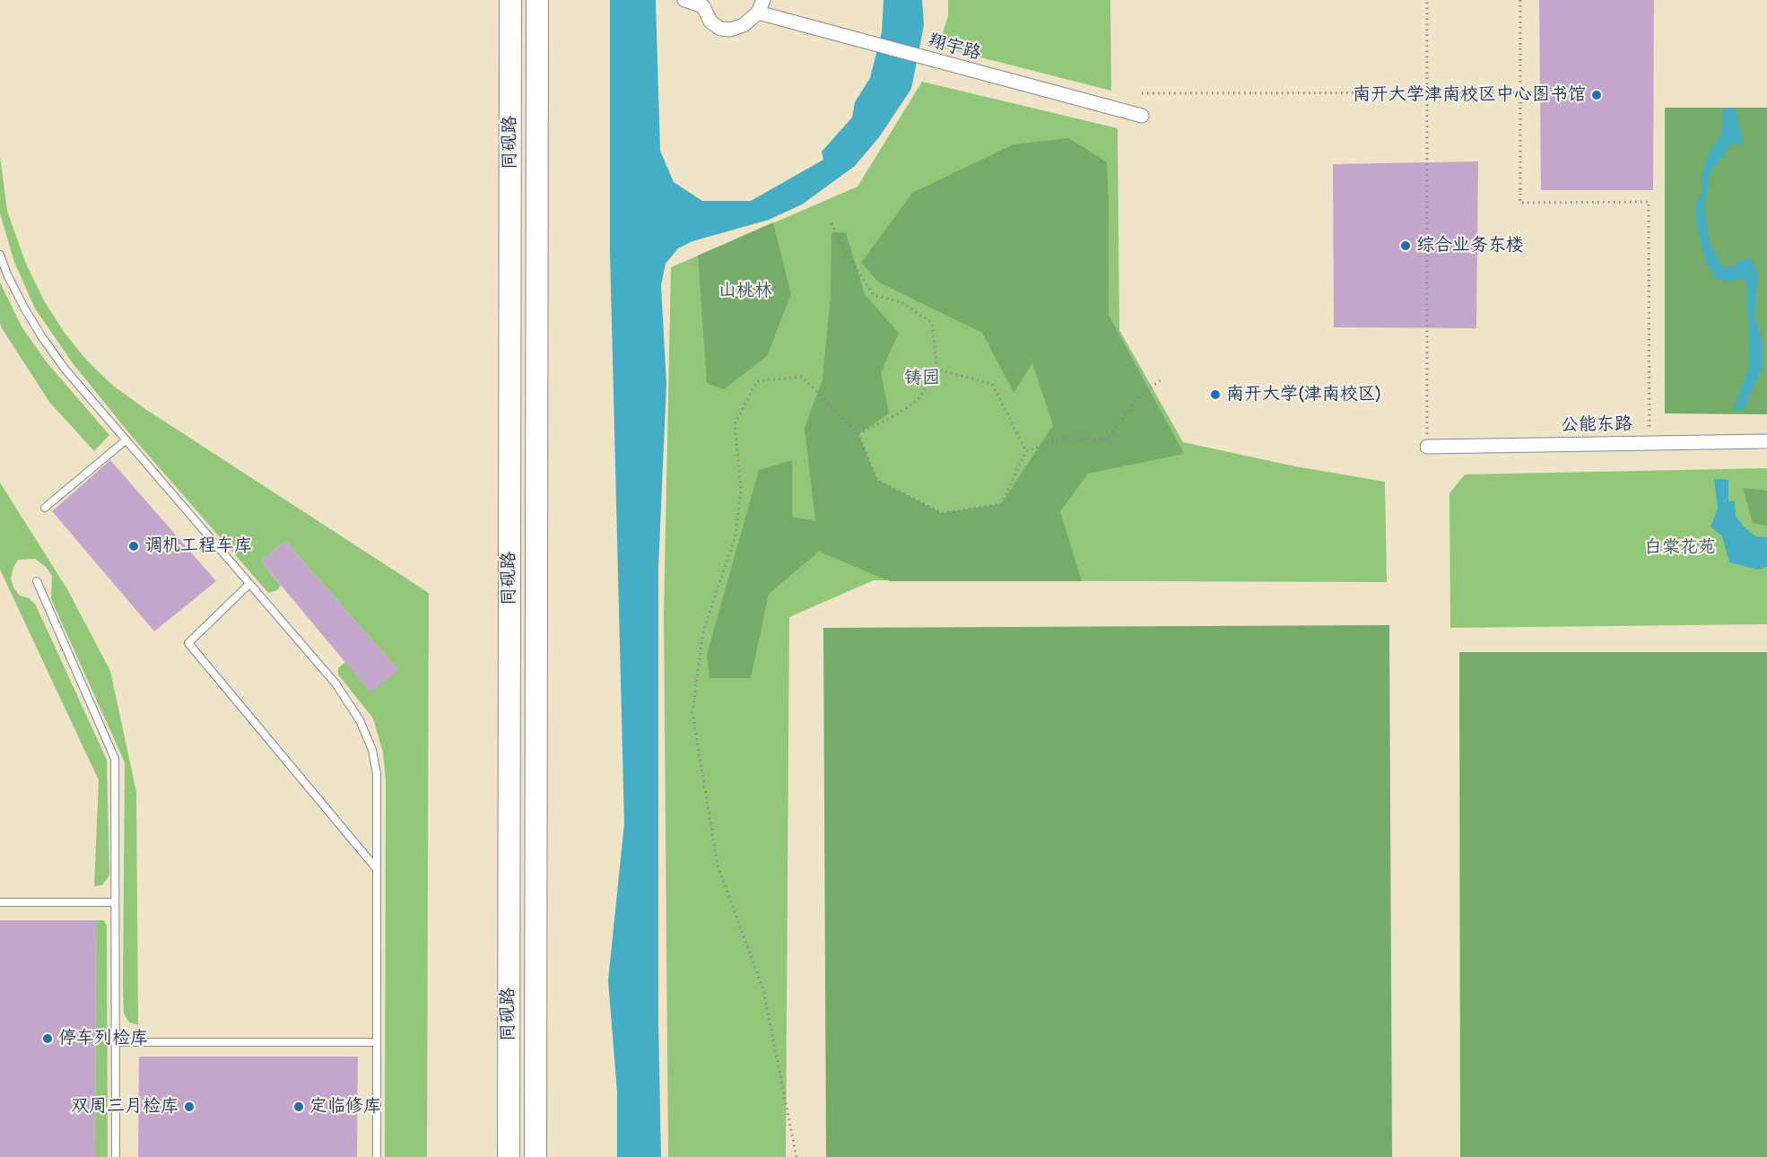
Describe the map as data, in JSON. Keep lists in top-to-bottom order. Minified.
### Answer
{"streets":{"main road":["同砚路"],"street":["翔宇路","公能东路"]},"parks":["山桃林","铸园","白棠花苑"],"places":["南开大学津南校区中心图书馆","综合业务东楼","南开大学(津南校区)","调机工程车库","停车列检库","双周三月检库","定临修库"]}
